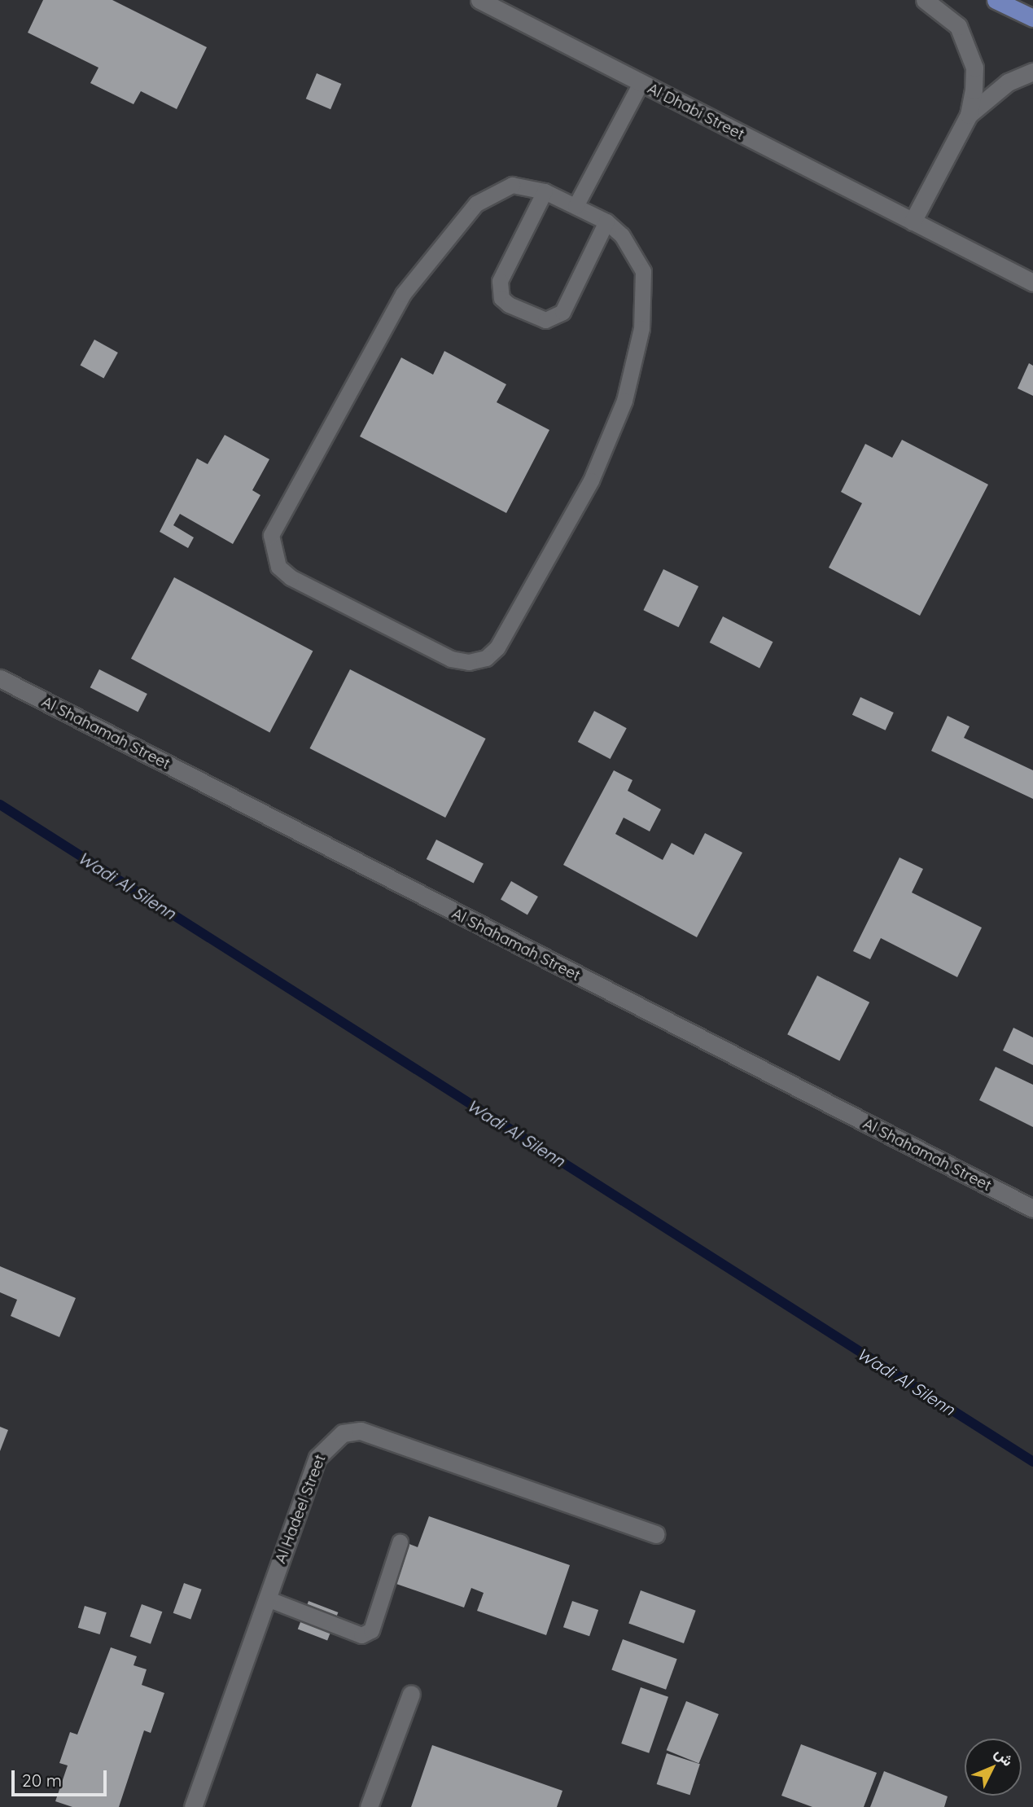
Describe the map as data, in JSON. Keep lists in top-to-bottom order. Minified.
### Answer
{"streets":{"street":["Al Dhabi Street","Al Shahamah Street","Al Hadeel Street"]},"water":["Wadi Al Silenn"],"scale_bar":"20 m","north":"top right"}
